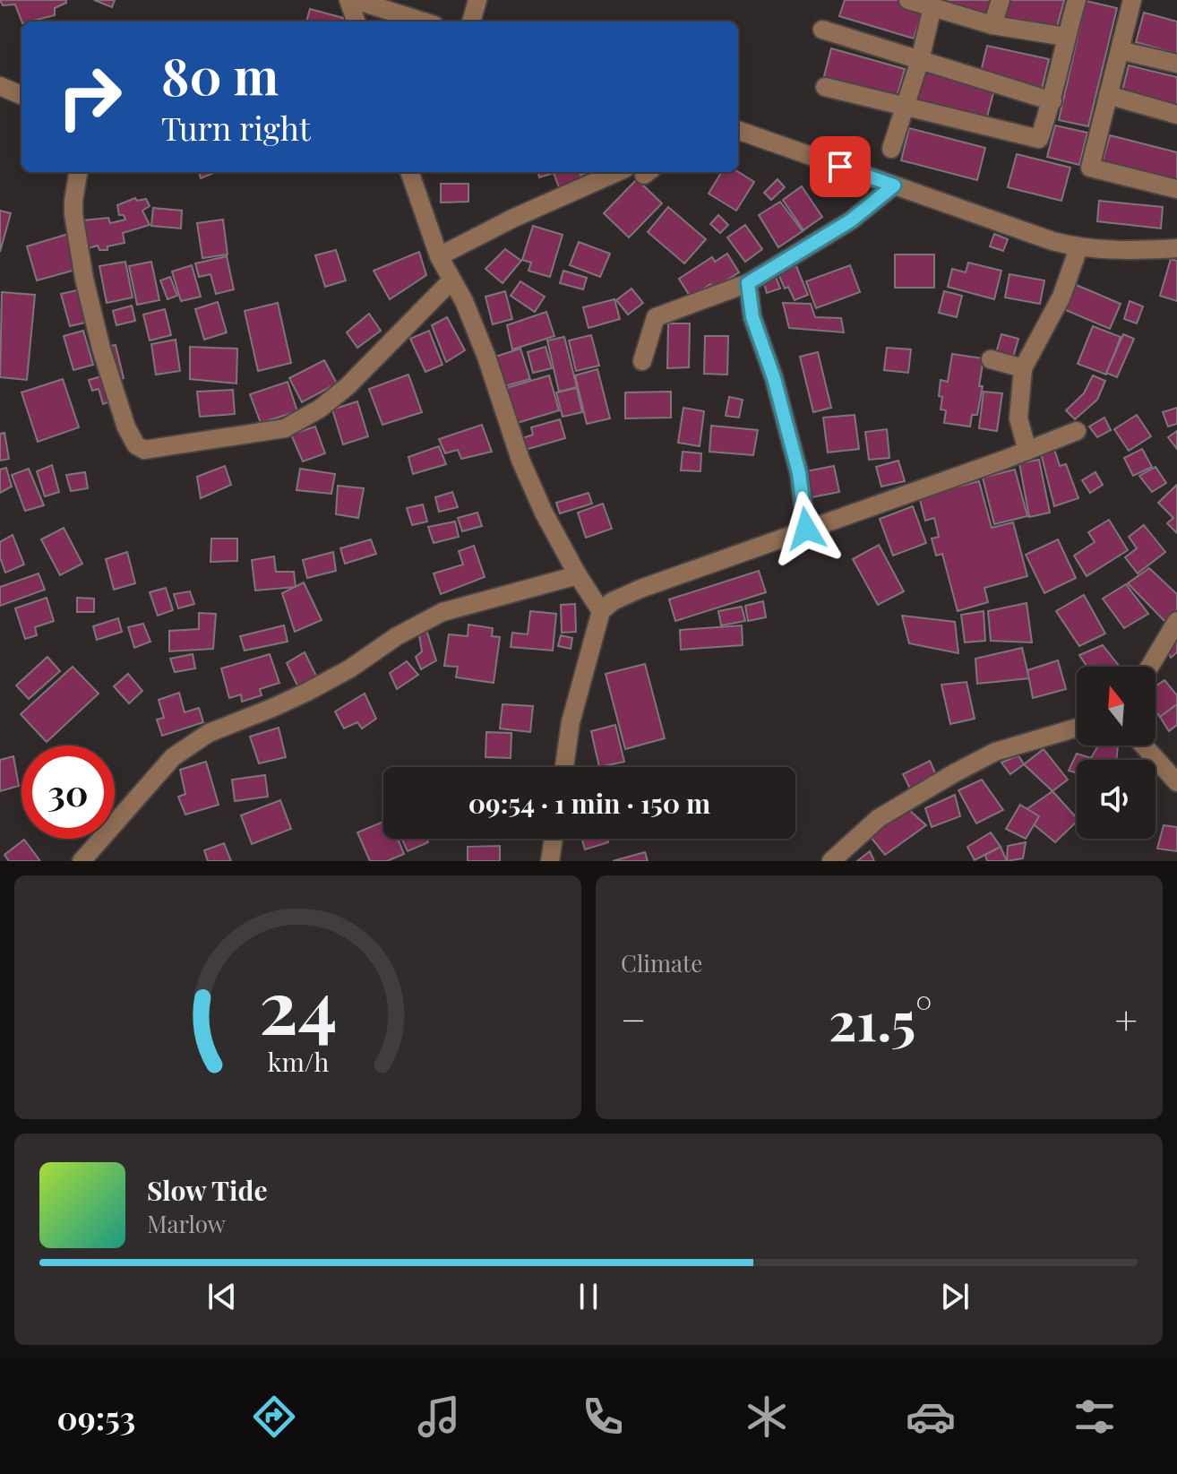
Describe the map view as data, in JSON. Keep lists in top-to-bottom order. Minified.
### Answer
{"north":"top","page":{"turn":["80 m","Turn right"],"limit":"30","trip":"09:54 · 1 min · 150 m","tile":"Climate","heat":["−","21.5°","+"],"song":["Slow Tide","Marlow"],"tabs":"09:53","gauge":["24","km/h"]}}
